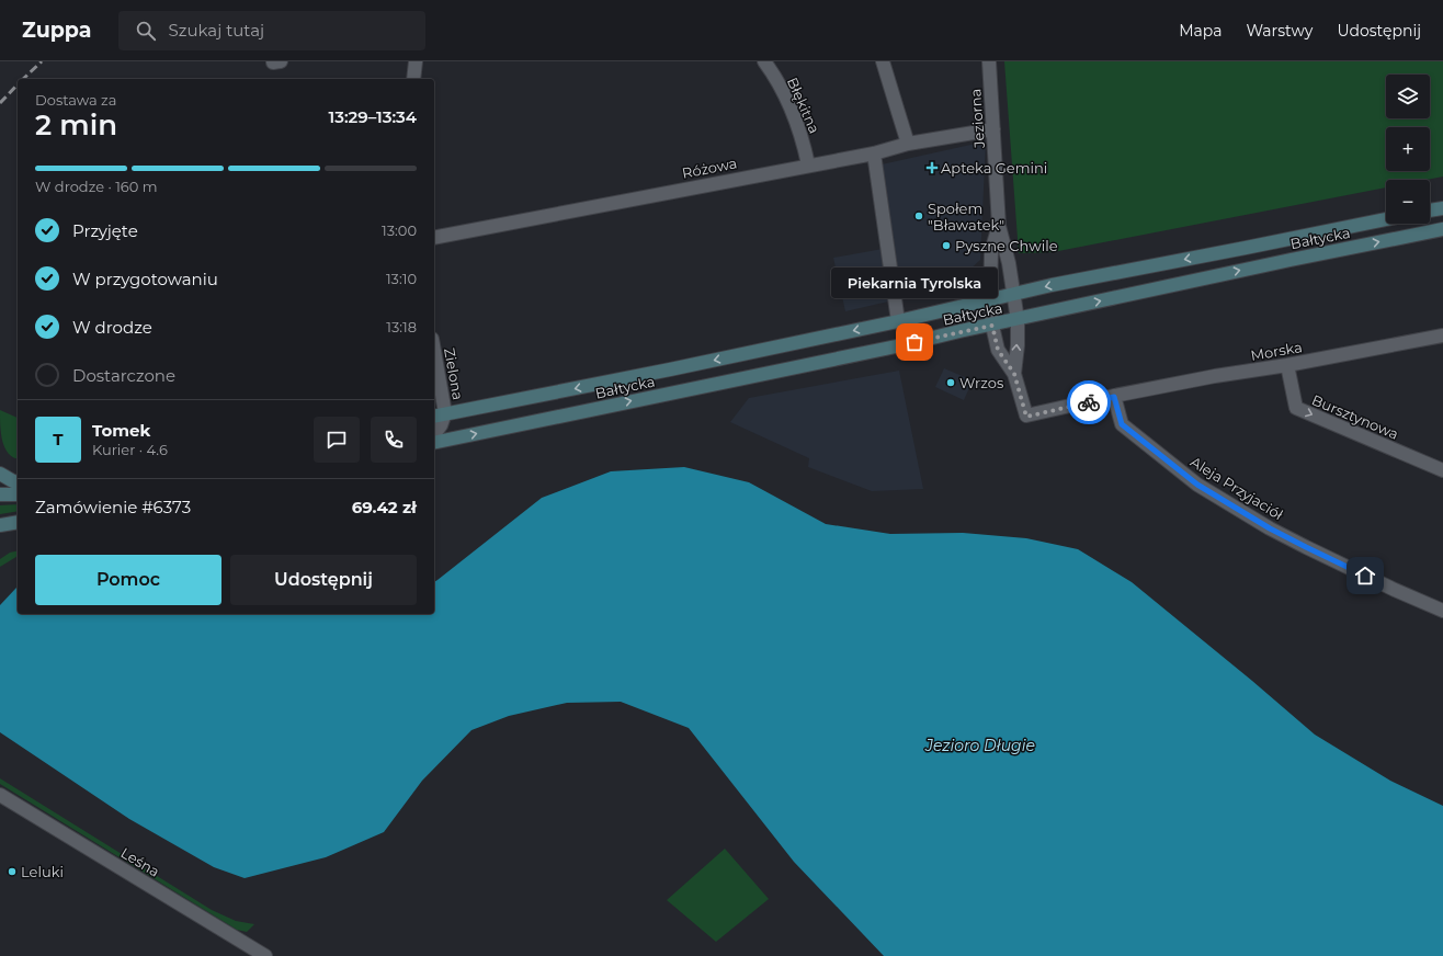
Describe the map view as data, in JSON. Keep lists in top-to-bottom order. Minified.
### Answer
{"streets":{"main road":["Bałtycka"],"street":["Błękitna","Jeziorna","Różowa","Morska","Zielona","Bursztynowa","Aleja Przyjaciół","Leśna"]},"crossings":[["Błękitna","Różowa"],["Jeziorna","Różowa"],["Jeziorna","Bałtycka"],["Bałtycka","Zielona"],["Morska","Bursztynowa"],["Morska","Aleja Przyjaciół"]],"one_way":["Bursztynowa"],"water":["Jezioro Długie"],"places":{"health":["Apteka Gemini"],"other":["Społem \"Bławatek\"","Pyszne Chwile","Piekarnia Tyrolska","Wrzos","Leluki"]},"page":{"header":"Zuppa","search":"Szukaj tutaj","nav":["Mapa","Warstwy","Udostępnij"],"map_buttons":["+","−"],"heading":["2 min","Dostawa za","13:29–13:34"],"panel":["Tomek","Kurier · 4.6","Zamówienie #6373","69.42 zł"],"bar":"W drodze · 160 m","list":[["Przyjęte","13:00"],["W przygotowaniu","13:10"],["W drodze","13:18"],"Dostarczone"],"bubble":"Piekarnia Tyrolska","round":"T","buttons":["Pomoc","Udostępnij"]}}
